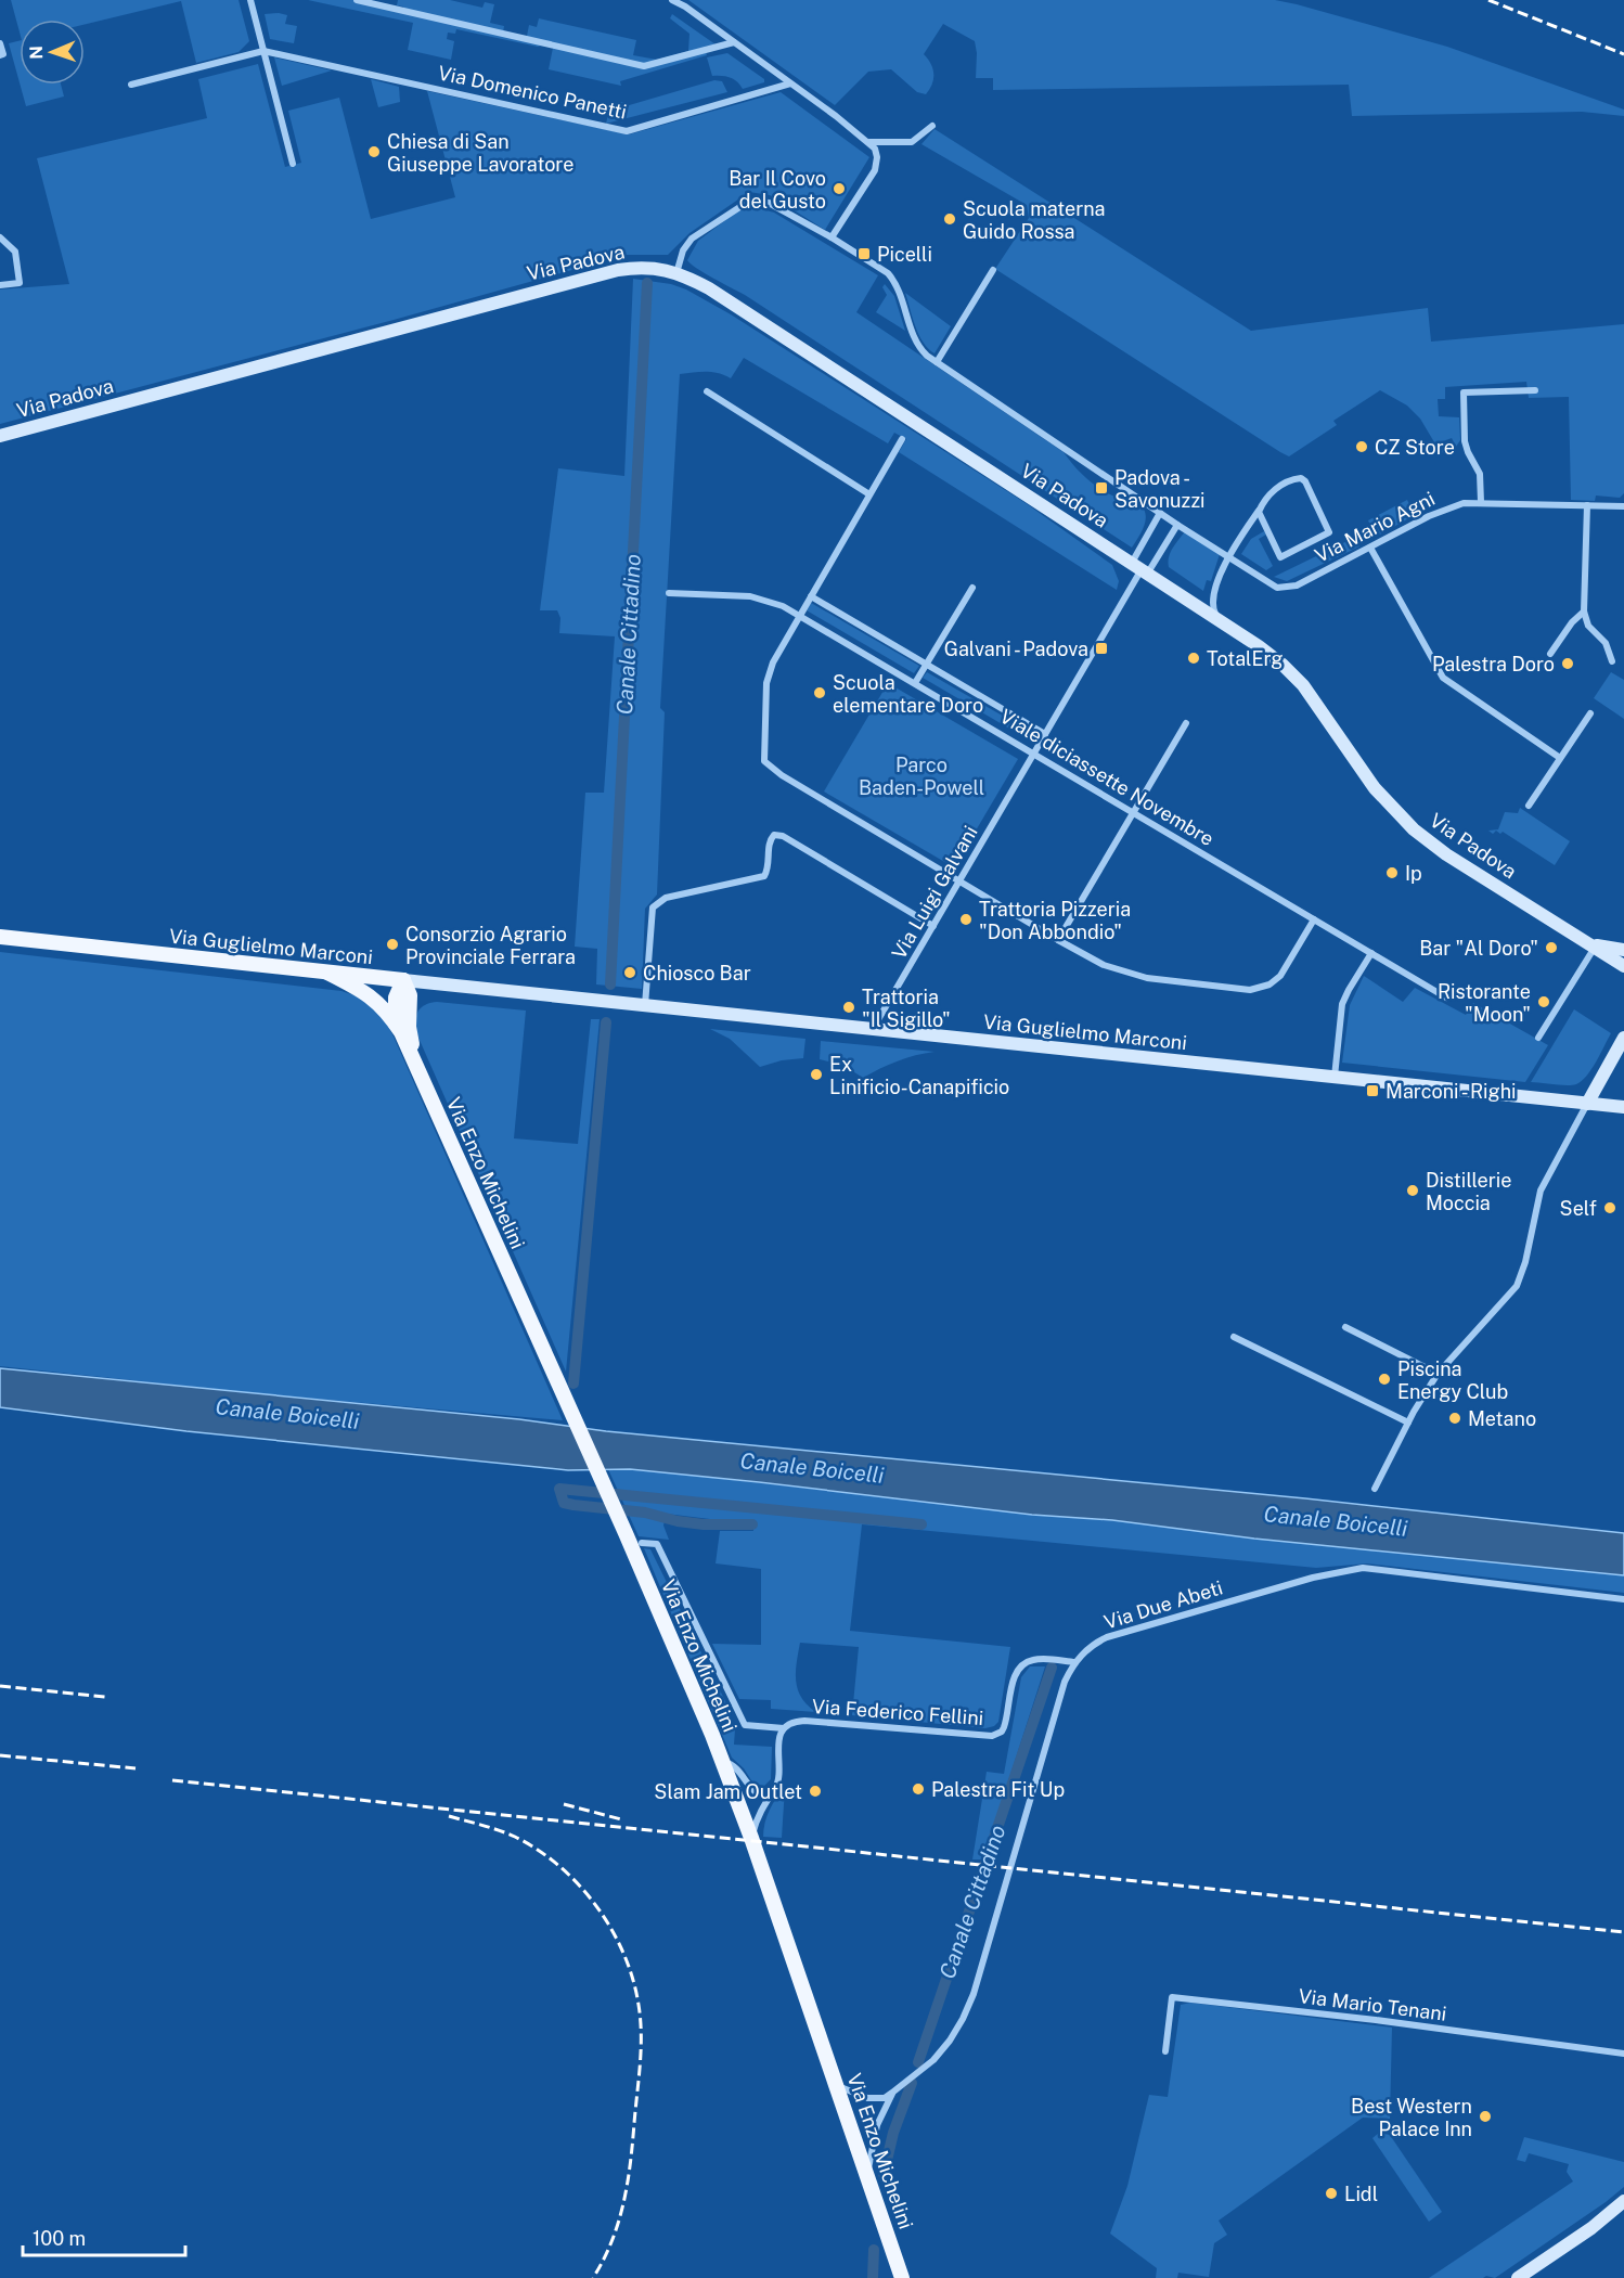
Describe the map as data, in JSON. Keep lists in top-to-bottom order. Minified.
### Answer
{"streets":{"main road":["Via Padova","Via Guglielmo Marconi","Via Enzo Michelini"],"street":["Via Domenico Panetti","Via Mario Agni","Viale diciassette Novembre","Via Luigi Galvani","Via Due Abeti","Via Federico Fellini","Via Mario Tenani"]},"crossings":[["Via Padova","Via Mario Agni"],["Via Padova","Via Luigi Galvani"],["Viale diciassette Novembre","Via Luigi Galvani"],["Via Luigi Galvani","Via Guglielmo Marconi"],["Via Guglielmo Marconi","Via Enzo Michelini"],["Via Enzo Michelini","Via Due Abeti"],["Via Enzo Michelini","Via Federico Fellini"],["Via Due Abeti","Via Federico Fellini"]],"water":["Canale Cittadino","Canale Boicelli"],"parks":["Parco Baden-Powell"],"places":{"other":["Chiesa di San Giuseppe Lavoratore","Bar Il Covo del Gusto","Scuola materna Guido Rossa","CZ Store","TotalErg","Palestra Doro","Scuola elementare Doro","Ip","Trattoria Pizzeria \"Don Abbondio\"","Consorzio Agrario Provinciale Ferrara","Bar \"Al Doro\"","Chiosco Bar","Ristorante \"Moon\"","Trattoria \"Il Sigillo\"","Ex Linificio-Canapificio","Distillerie Moccia","Self","Piscina Energy Club","Metano","Palestra Fit Up","Slam Jam Outlet","Best Western Palace Inn","Lidl"],"transit":["Picelli","Padova - Savonuzzi","Galvani - Padova","Marconi - Righi"]},"scale_bar":"100 m","north":"left"}
